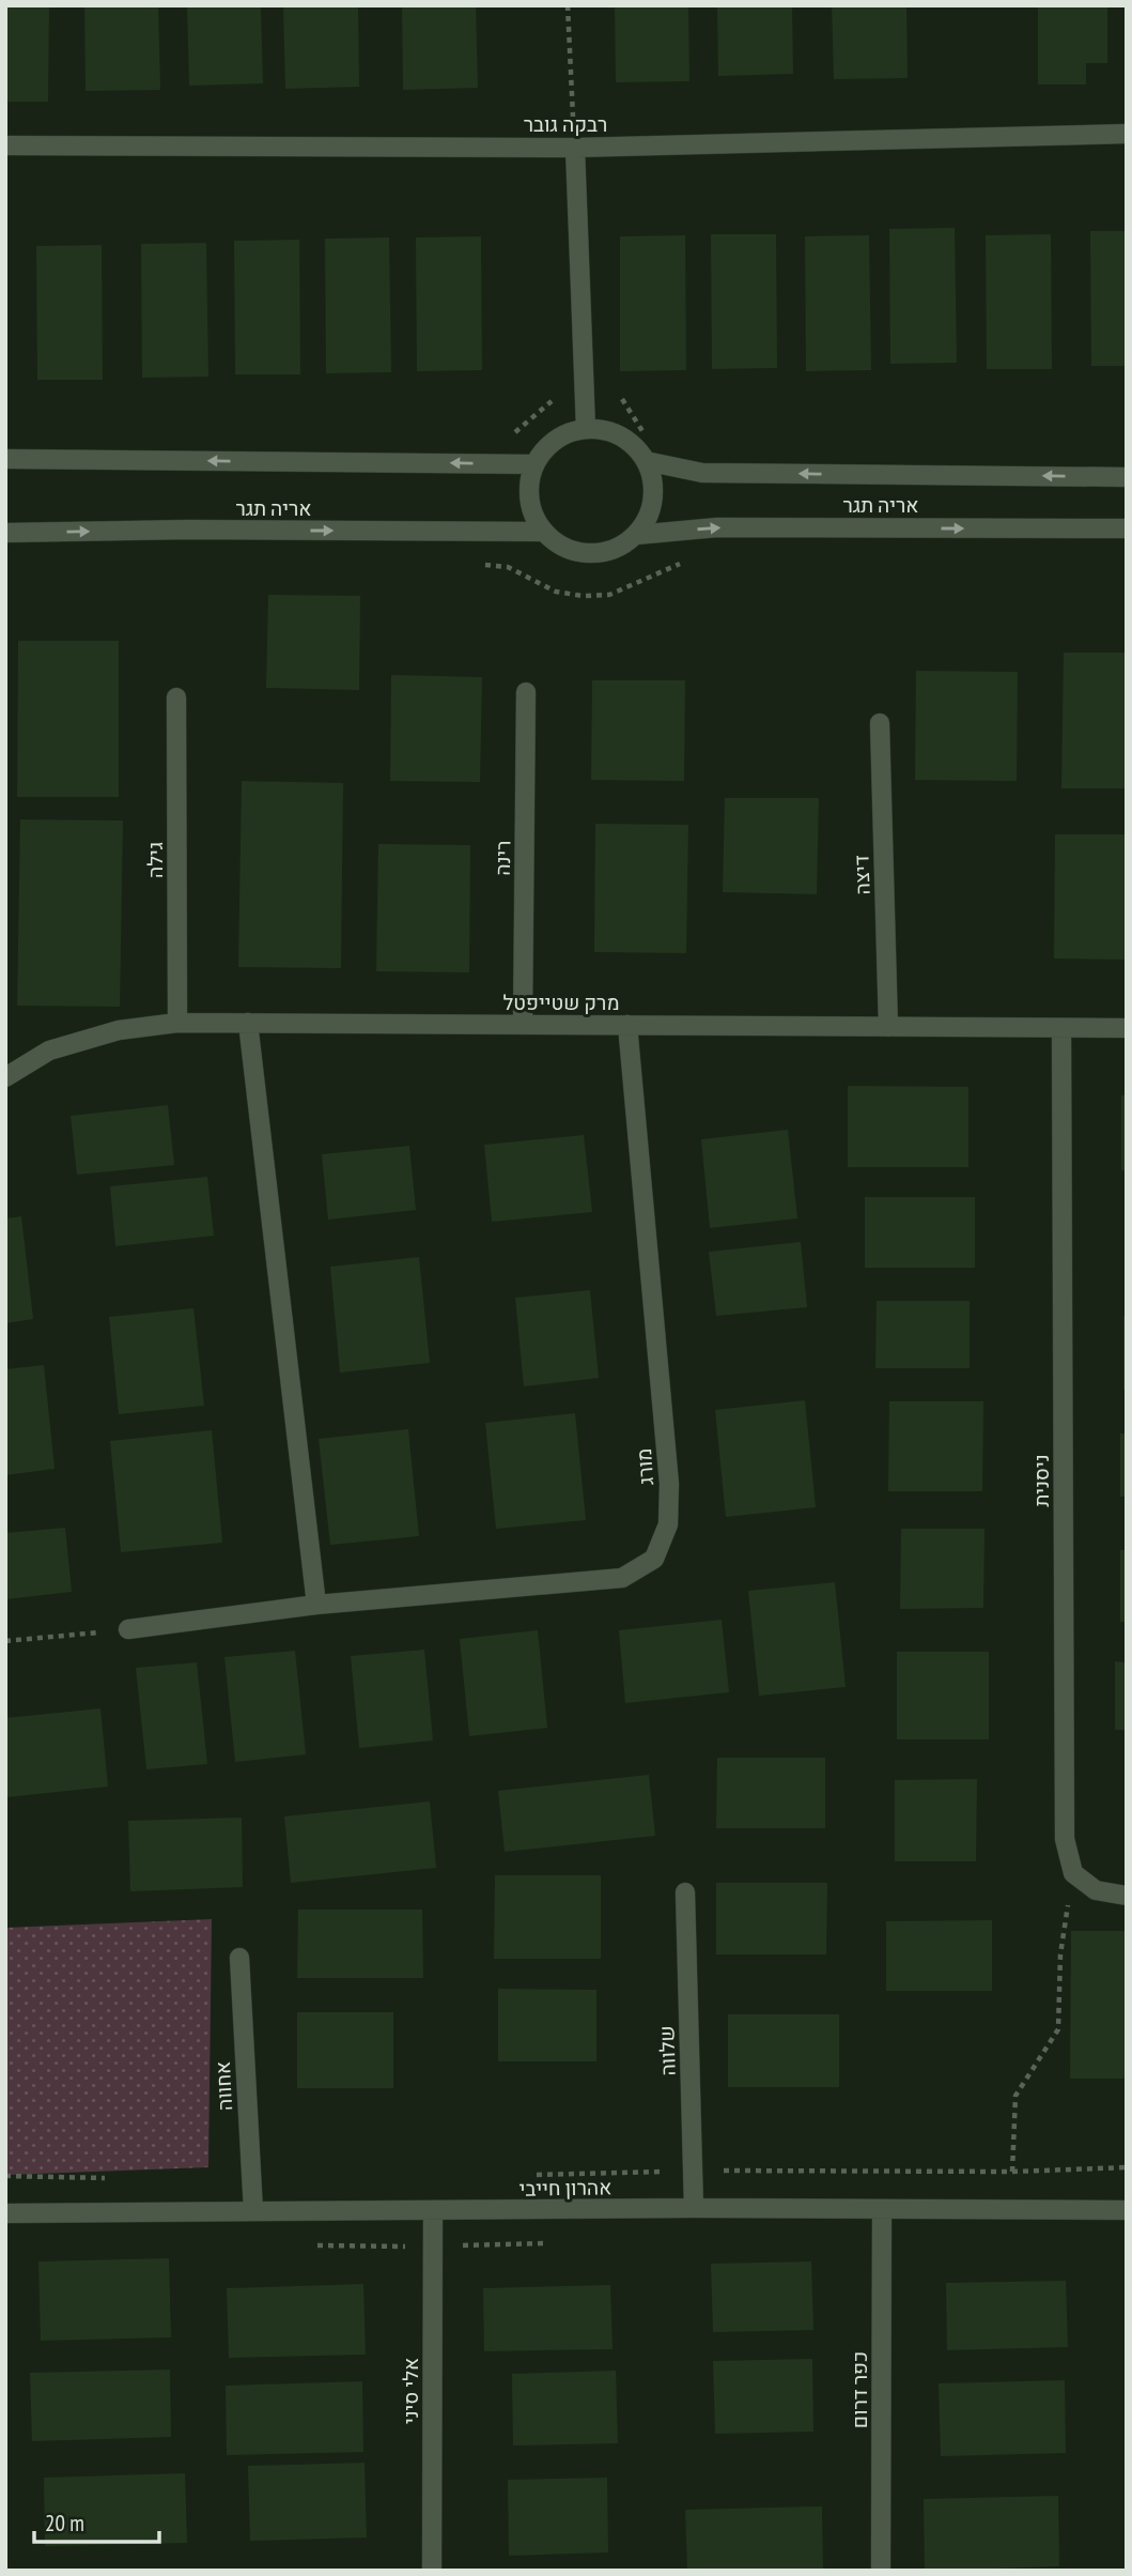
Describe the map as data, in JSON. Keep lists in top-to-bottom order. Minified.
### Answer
{"streets":{"street":["רבקה גובר","אריה תגר","רינה","גילה","דיצה","מרק שטייפטל","מורג","ניסנית","שלווה","אחווה","אהרון חייבי","כפר דרום","אלי סיני"]},"crossings":[["רינה","מרק שטייפטל"],["גילה","מרק שטייפטל"],["דיצה","מרק שטייפטל"],["מרק שטייפטל","מורג"],["מרק שטייפטל","ניסנית"],["שלווה","אהרון חייבי"],["אחווה","אהרון חייבי"],["אהרון חייבי","כפר דרום"],["אהרון חייבי","אלי סיני"]],"scale_bar":"20 m"}
